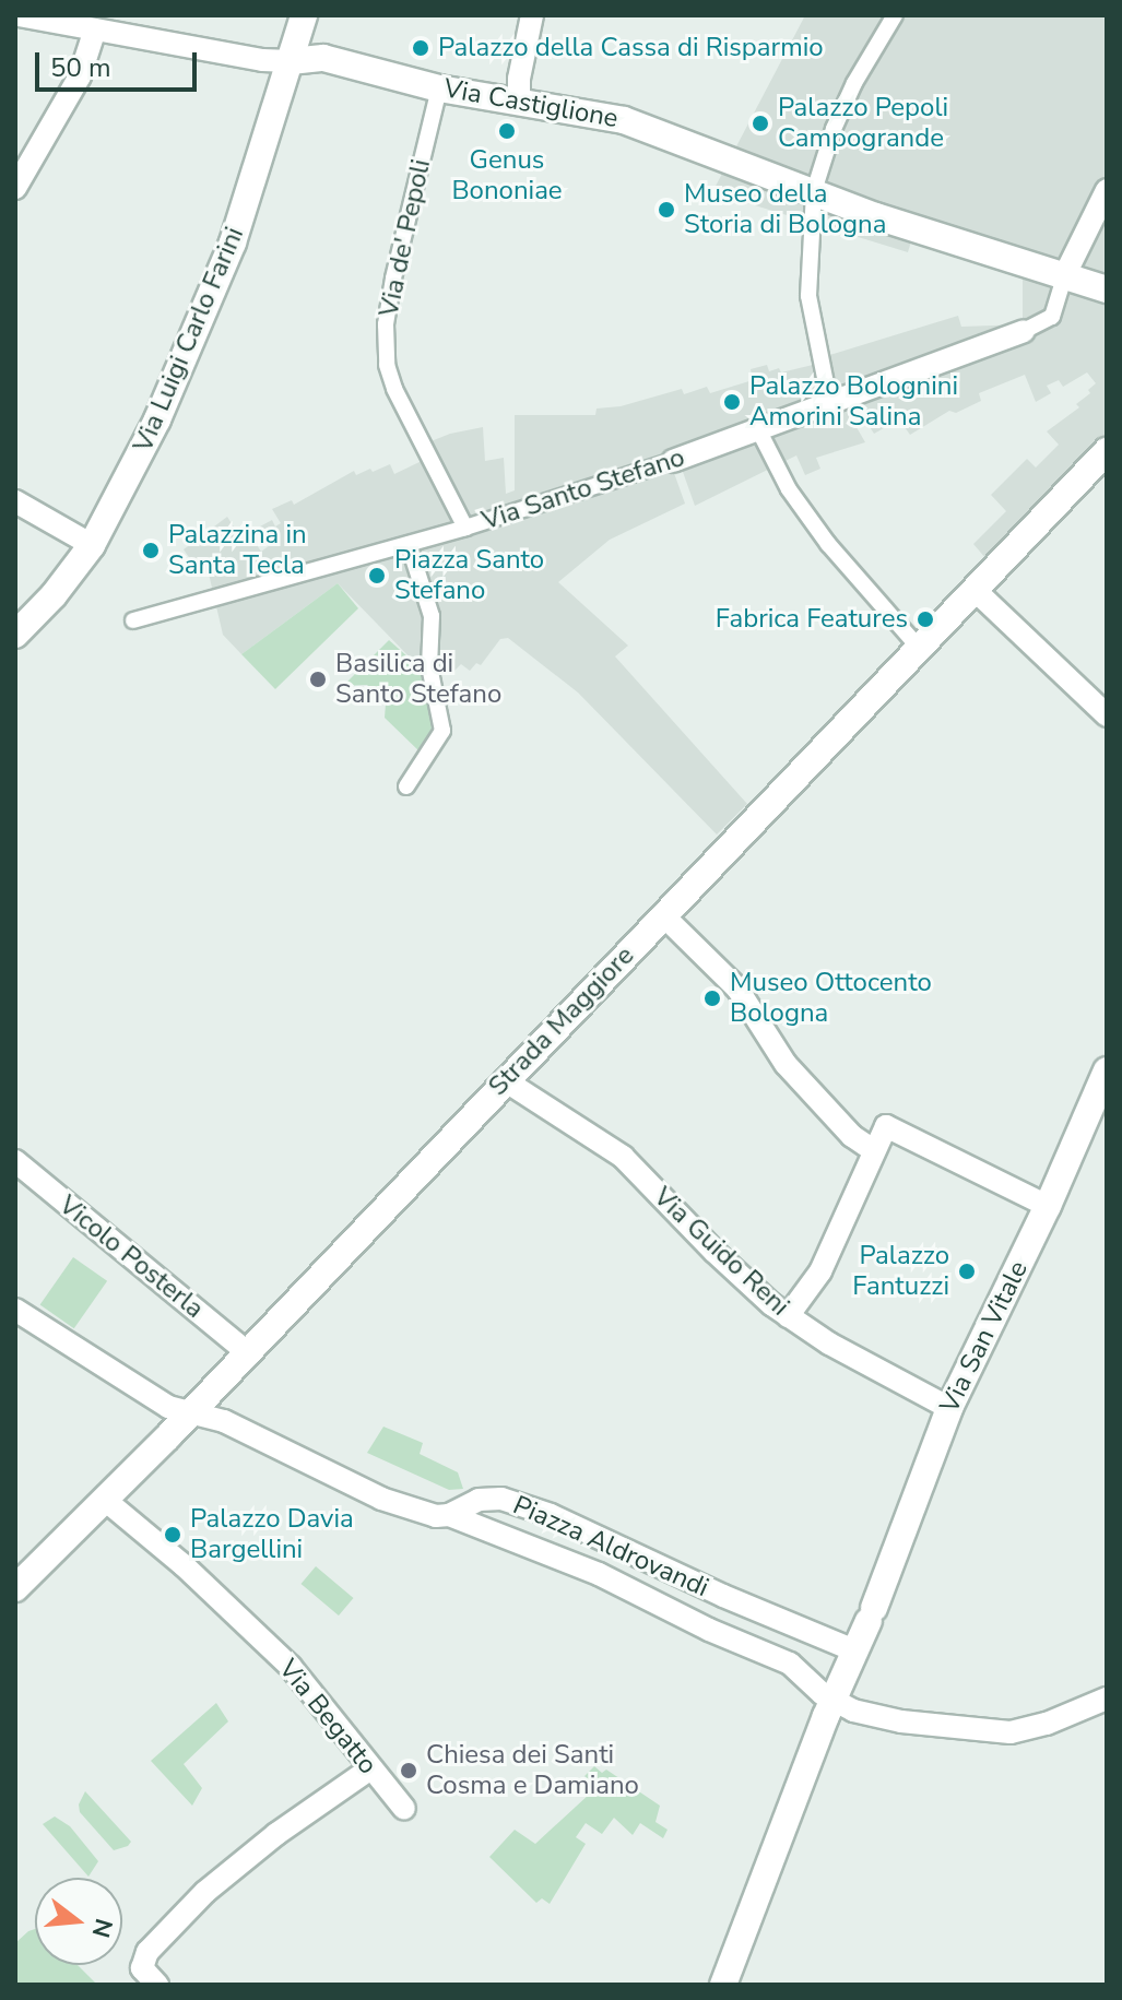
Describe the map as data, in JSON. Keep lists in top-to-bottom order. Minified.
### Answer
{"streets":{"street":["Via Castiglione","Via de' Pepoli","Via Luigi Carlo Farini","Via Santo Stefano","Strada Maggiore","Via Guido Reni","Vicolo Posterla","Via San Vitale","Piazza Aldrovandi","Via Begatto"]},"crossings":[["Via Castiglione","Via de' Pepoli"],["Via Castiglione","Via Luigi Carlo Farini"],["Via de' Pepoli","Via Santo Stefano"],["Strada Maggiore","Via Guido Reni"],["Strada Maggiore","Vicolo Posterla"],["Strada Maggiore","Piazza Aldrovandi"],["Strada Maggiore","Via Begatto"],["Via Guido Reni","Via San Vitale"],["Via San Vitale","Piazza Aldrovandi"]],"places":["Palazzo della Cassa di Risparmio","Palazzo Pepoli Campogrande","Genus Bononiae","Museo della Storia di Bologna","Palazzo Bolognini Amorini Salina","Palazzina in Santa Tecla","Piazza Santo Stefano","Fabrica Features","Basilica di Santo Stefano","Museo Ottocento Bologna","Palazzo Fantuzzi","Palazzo Davia Bargellini","Chiesa dei Santi Cosma e Damiano"],"scale_bar":"50 m","north":"right"}
